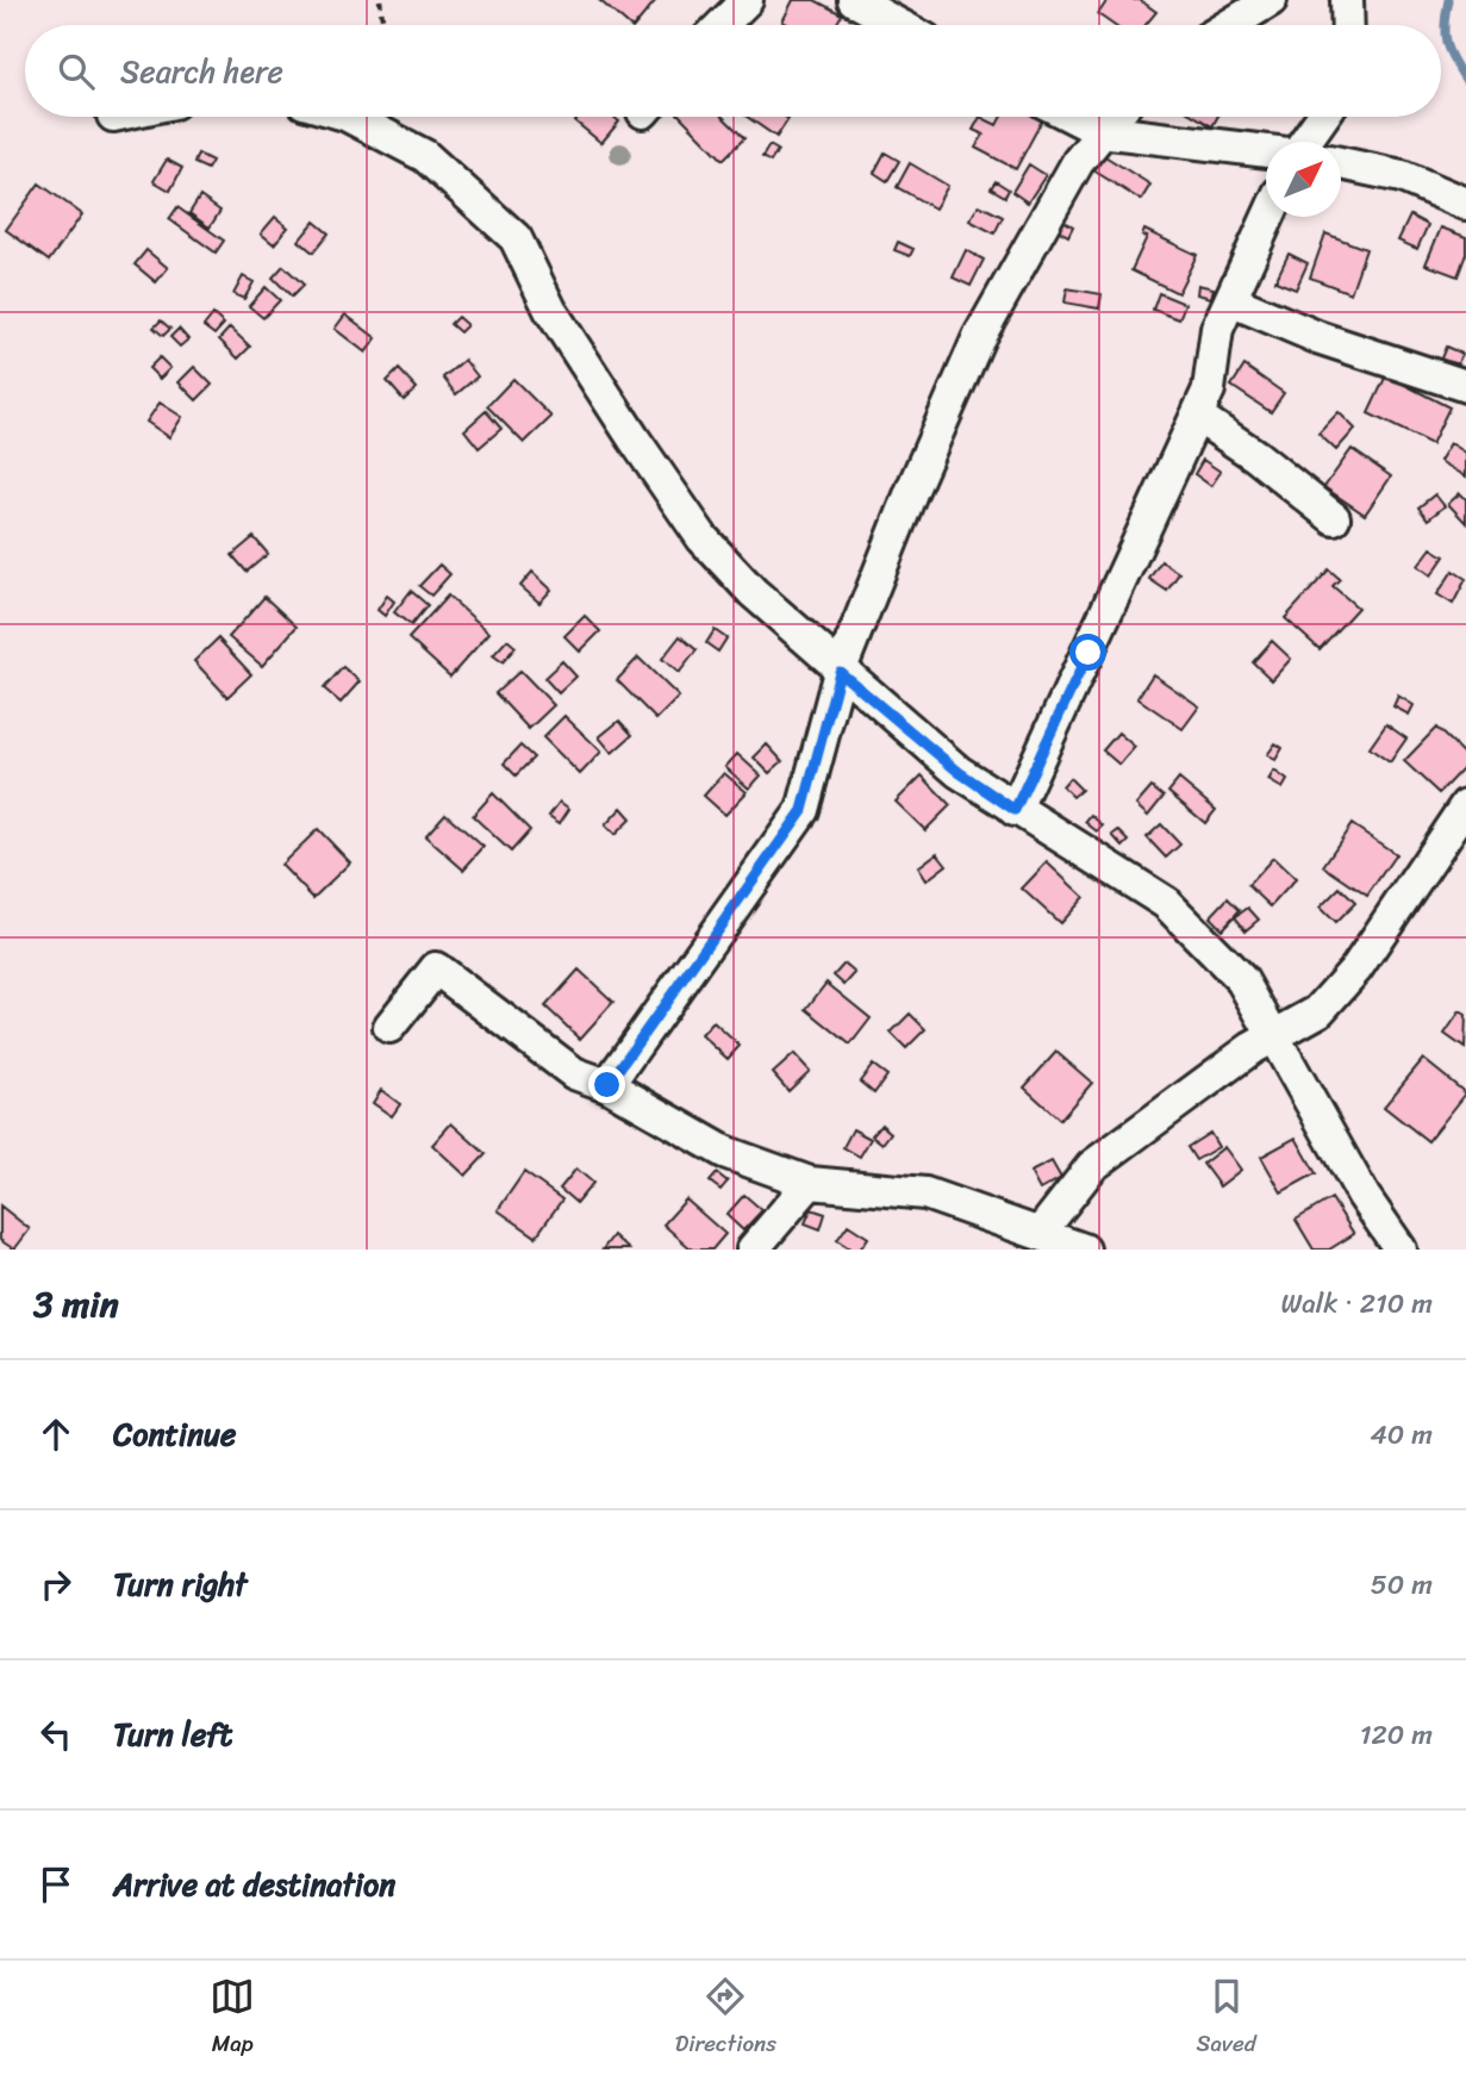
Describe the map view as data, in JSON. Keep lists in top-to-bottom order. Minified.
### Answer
{"north":"top right","page":{"search":"Search here","heading":["3 min","Walk · 210 m"],"list":[["Continue","40 m"],["Turn right","50 m"],["Turn left","120 m"],"Arrive at destination"],"nav":["Map","Directions","Saved"]}}
